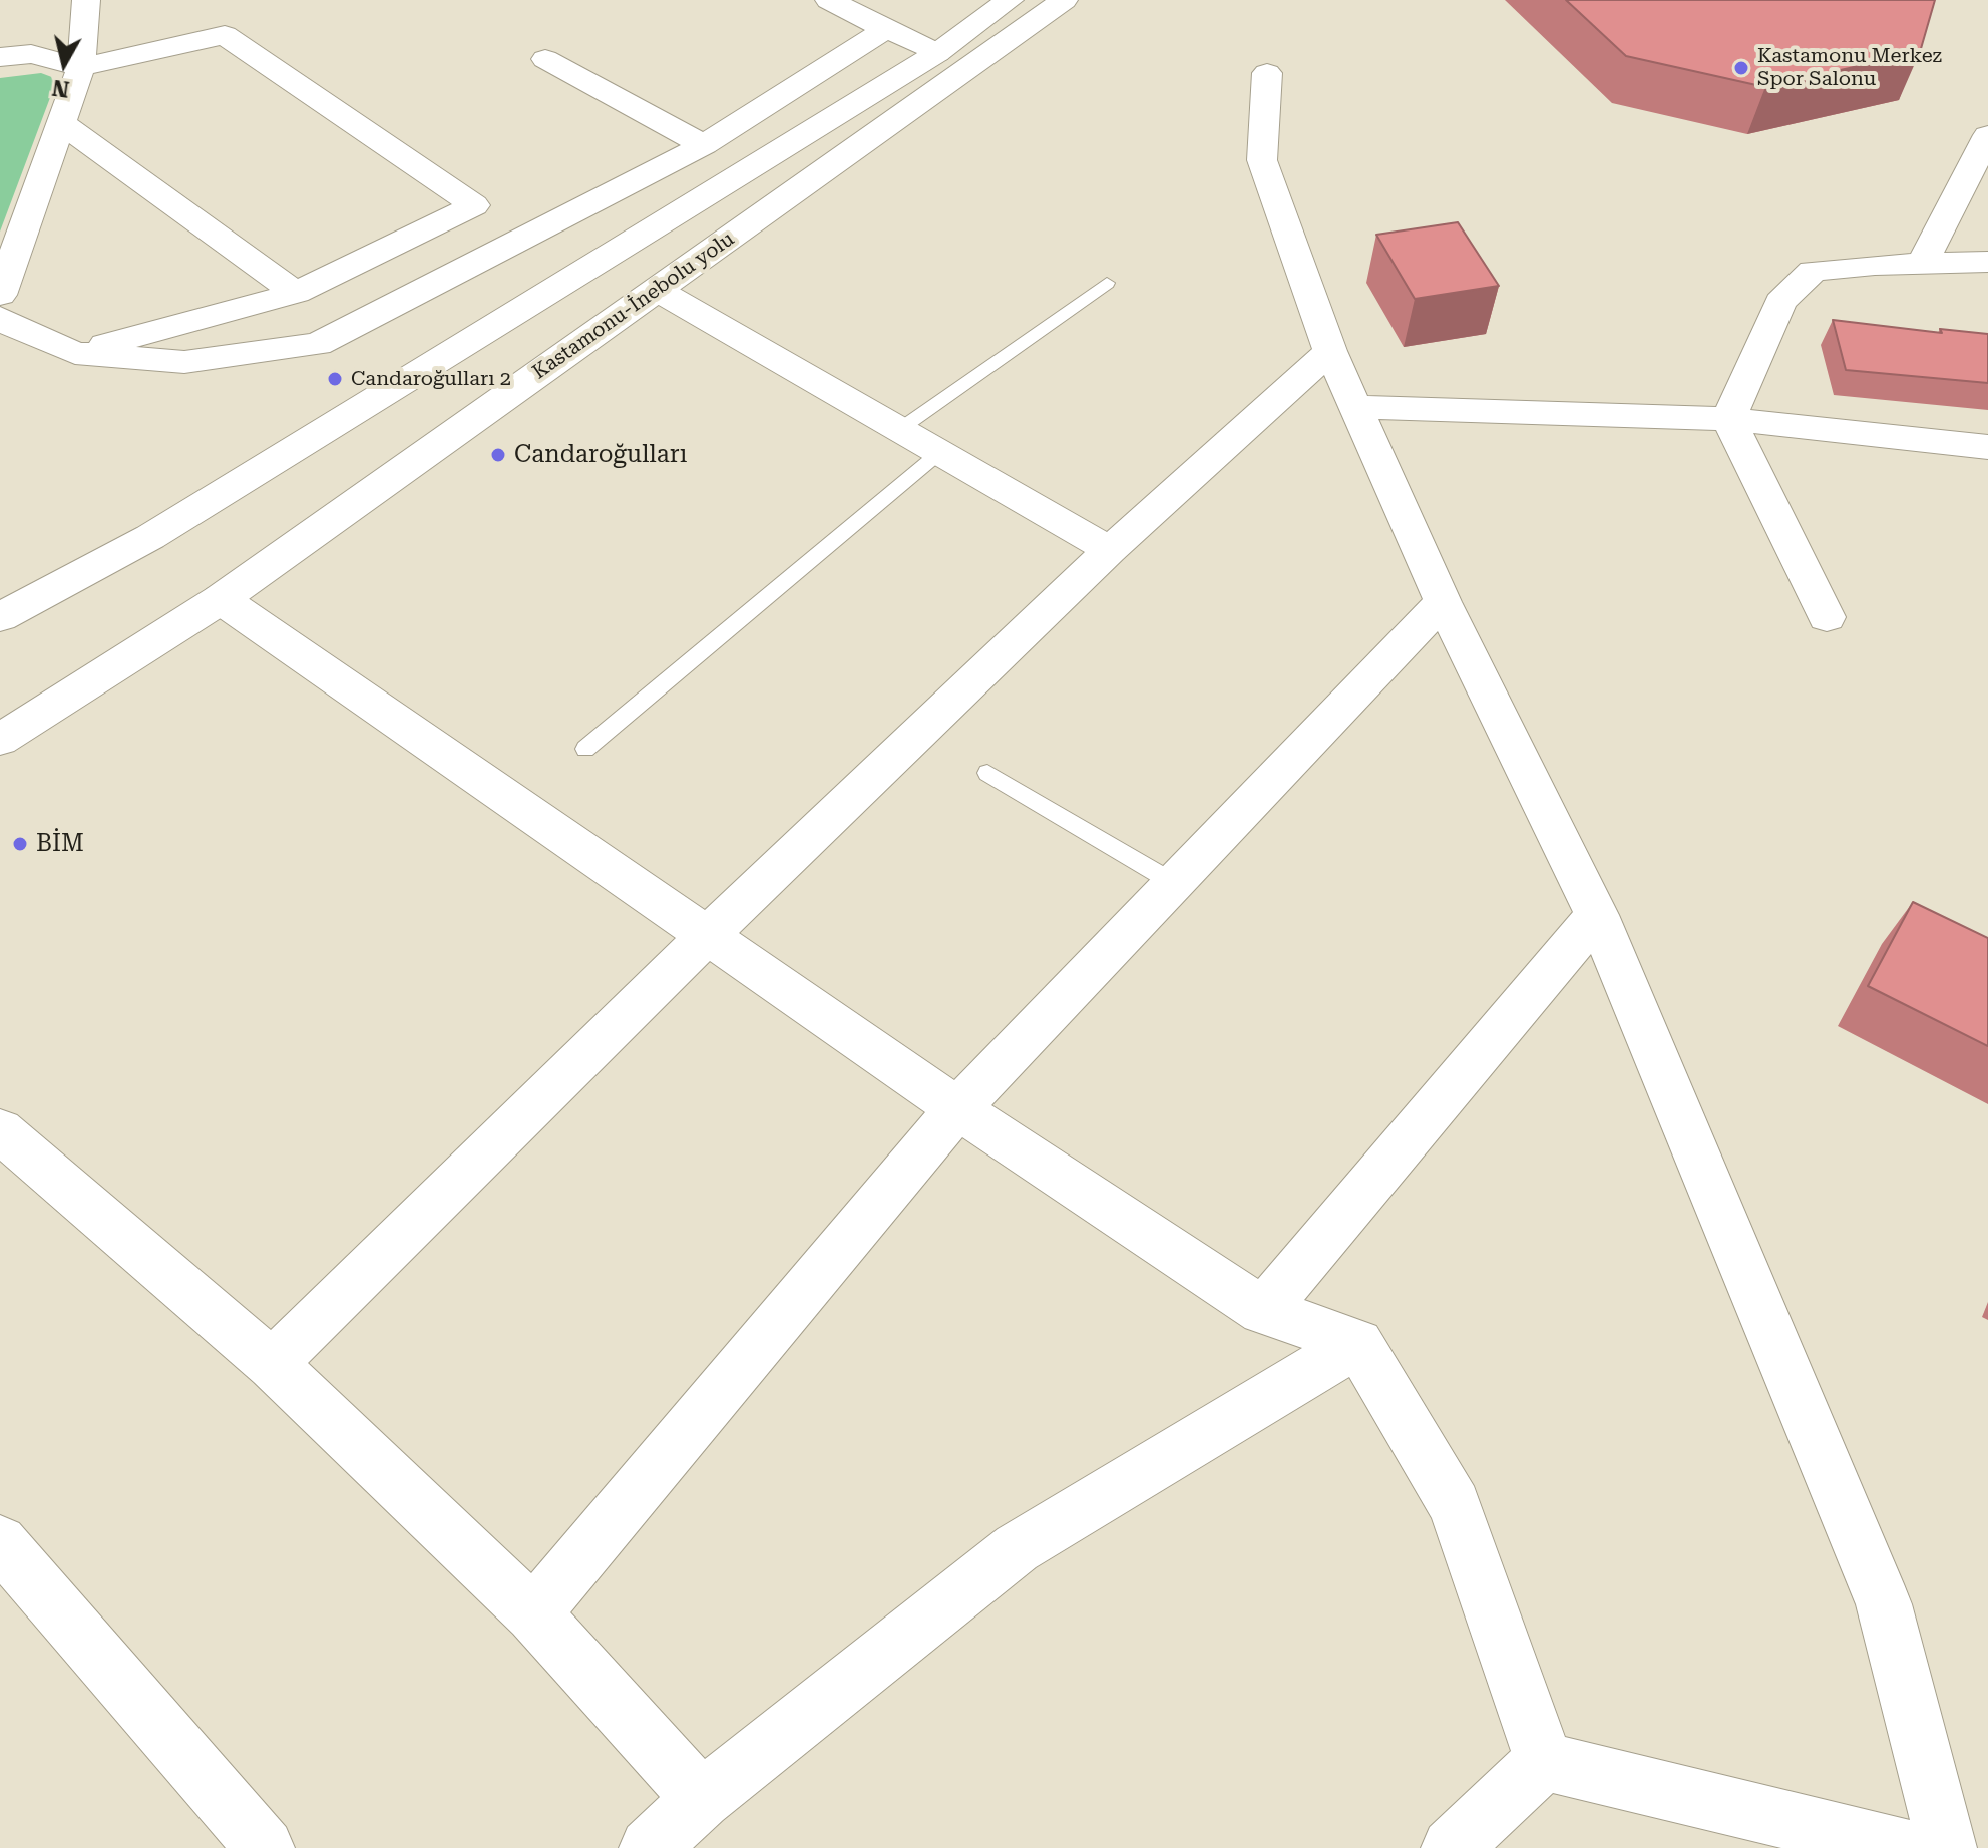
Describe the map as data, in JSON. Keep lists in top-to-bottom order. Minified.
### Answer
{"streets":{"street":["Kastamonu-İnebolu yolu"]},"places":["Kastamonu Merkez Spor Salonu","Candaroğulları 2","Candaroğulları","BİM"],"north":"bottom"}
